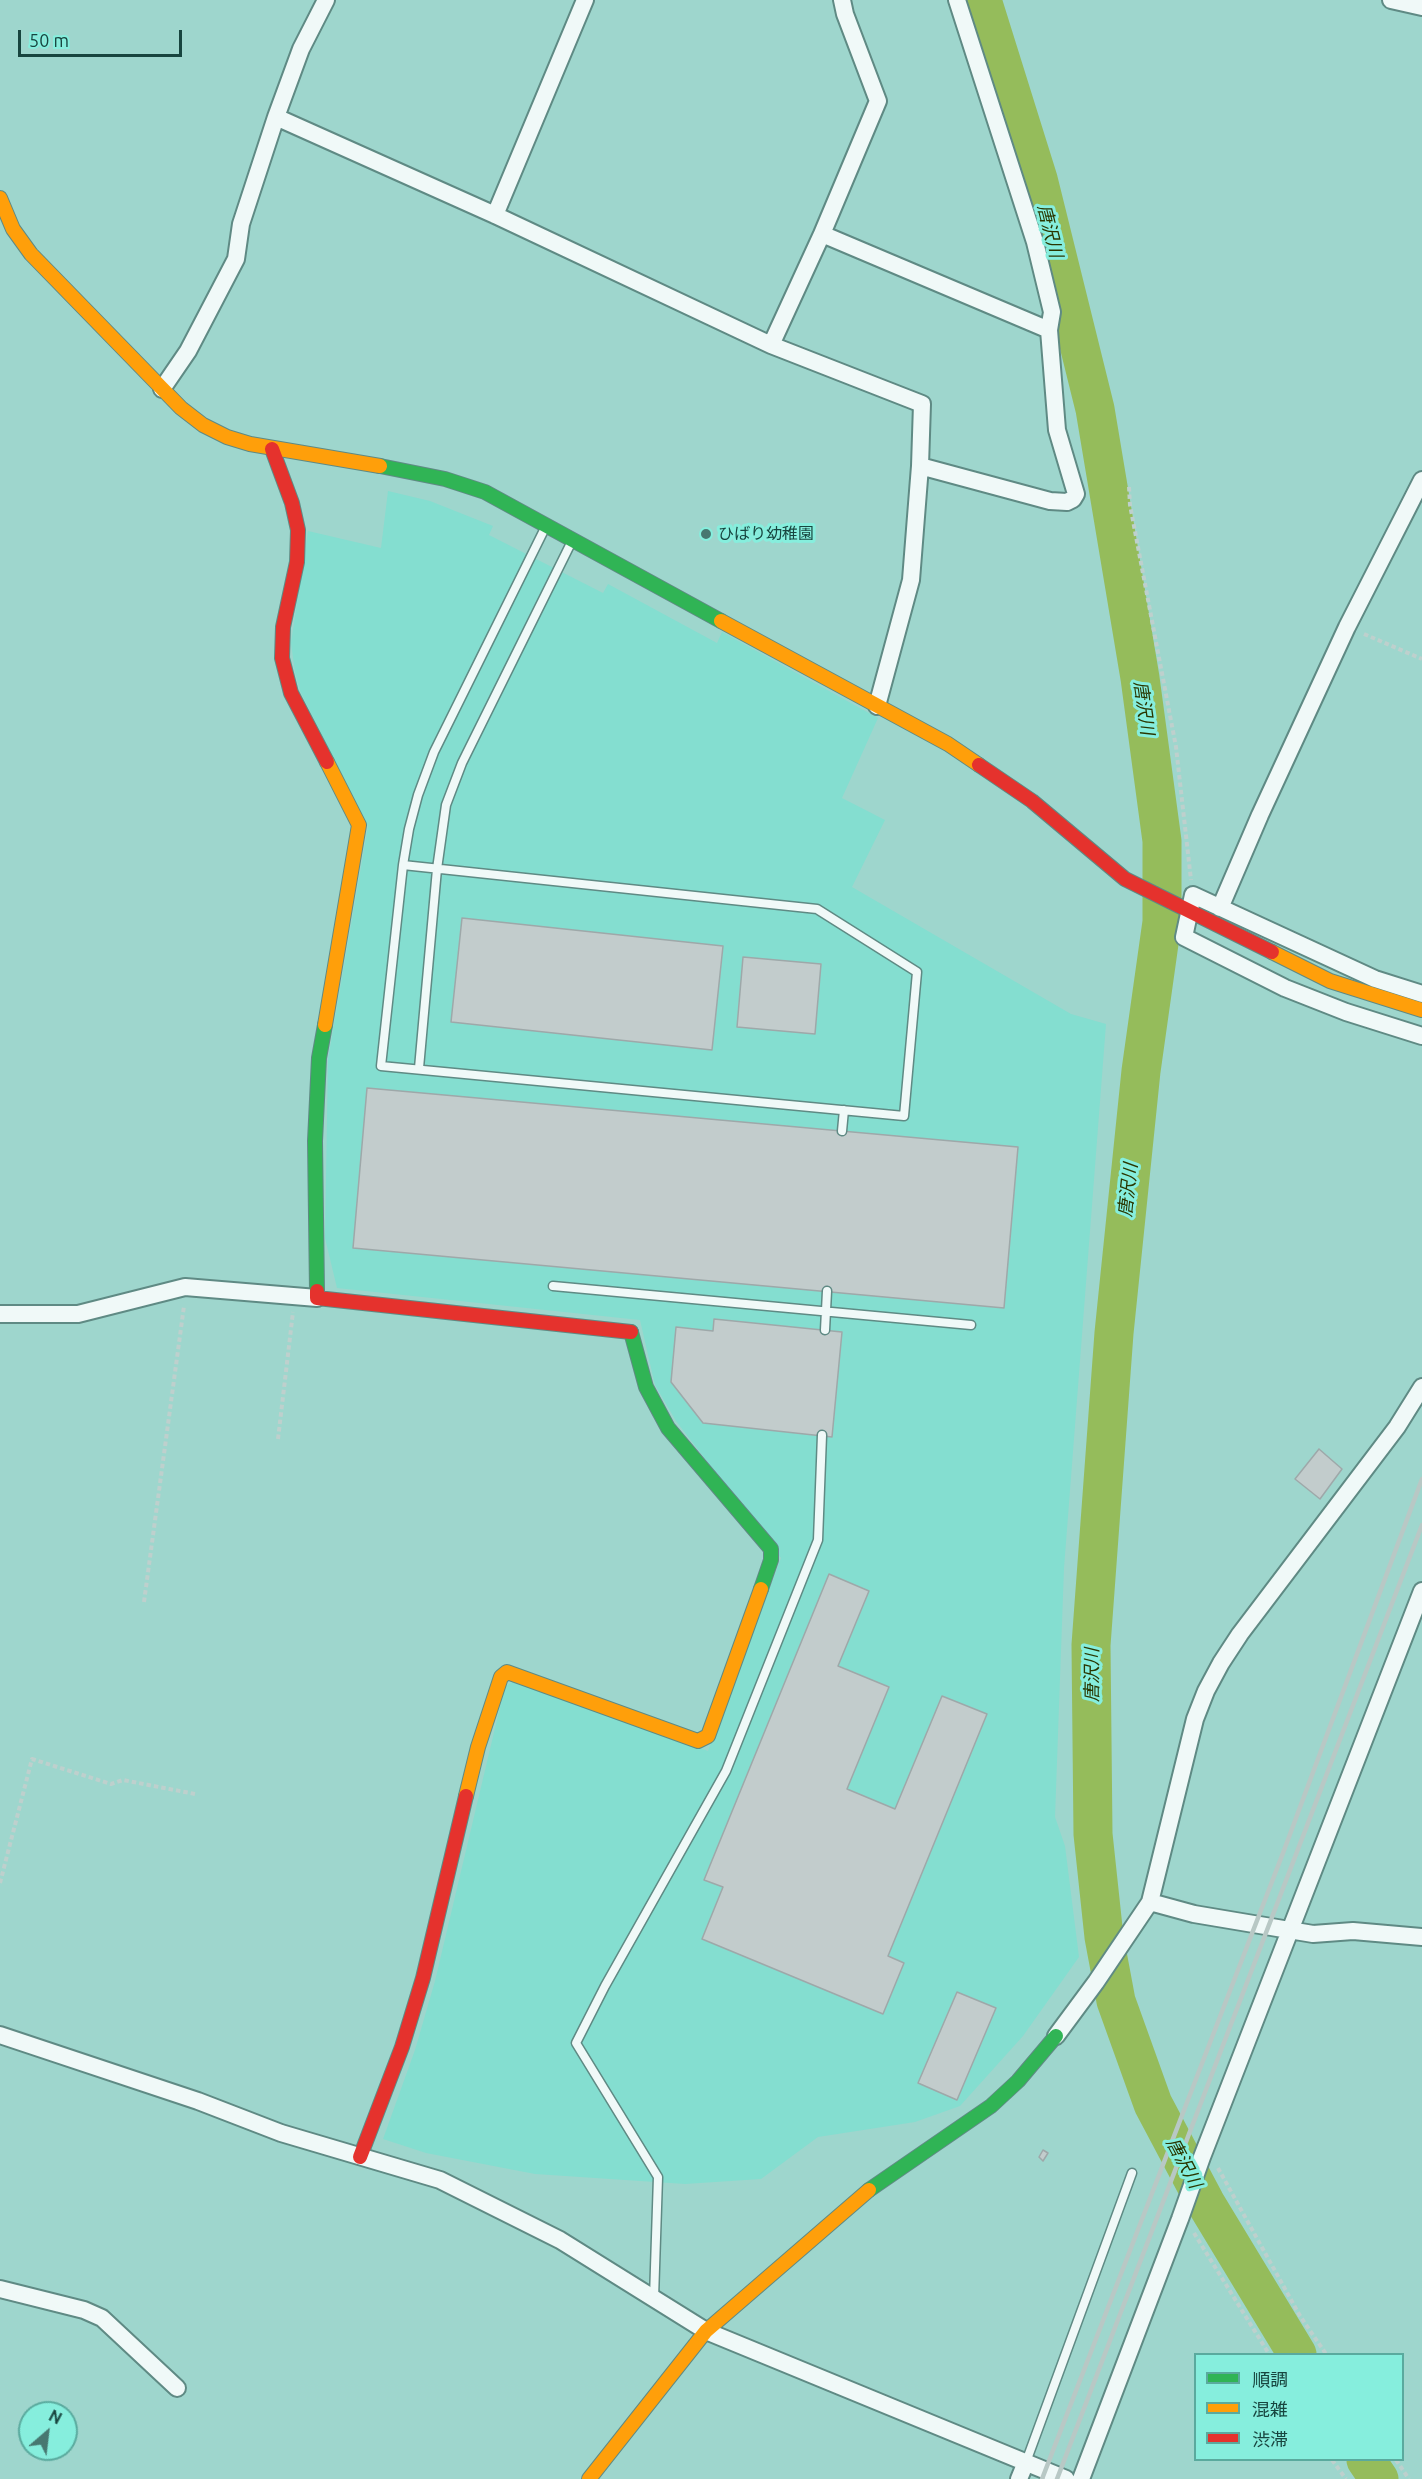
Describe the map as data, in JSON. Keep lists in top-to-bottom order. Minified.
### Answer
{"water":["唐沢川"],"places":["ひばり幼稚園"],"legend":["順調","混雑","渋滞"],"scale_bar":"50 m","north":"top right"}
